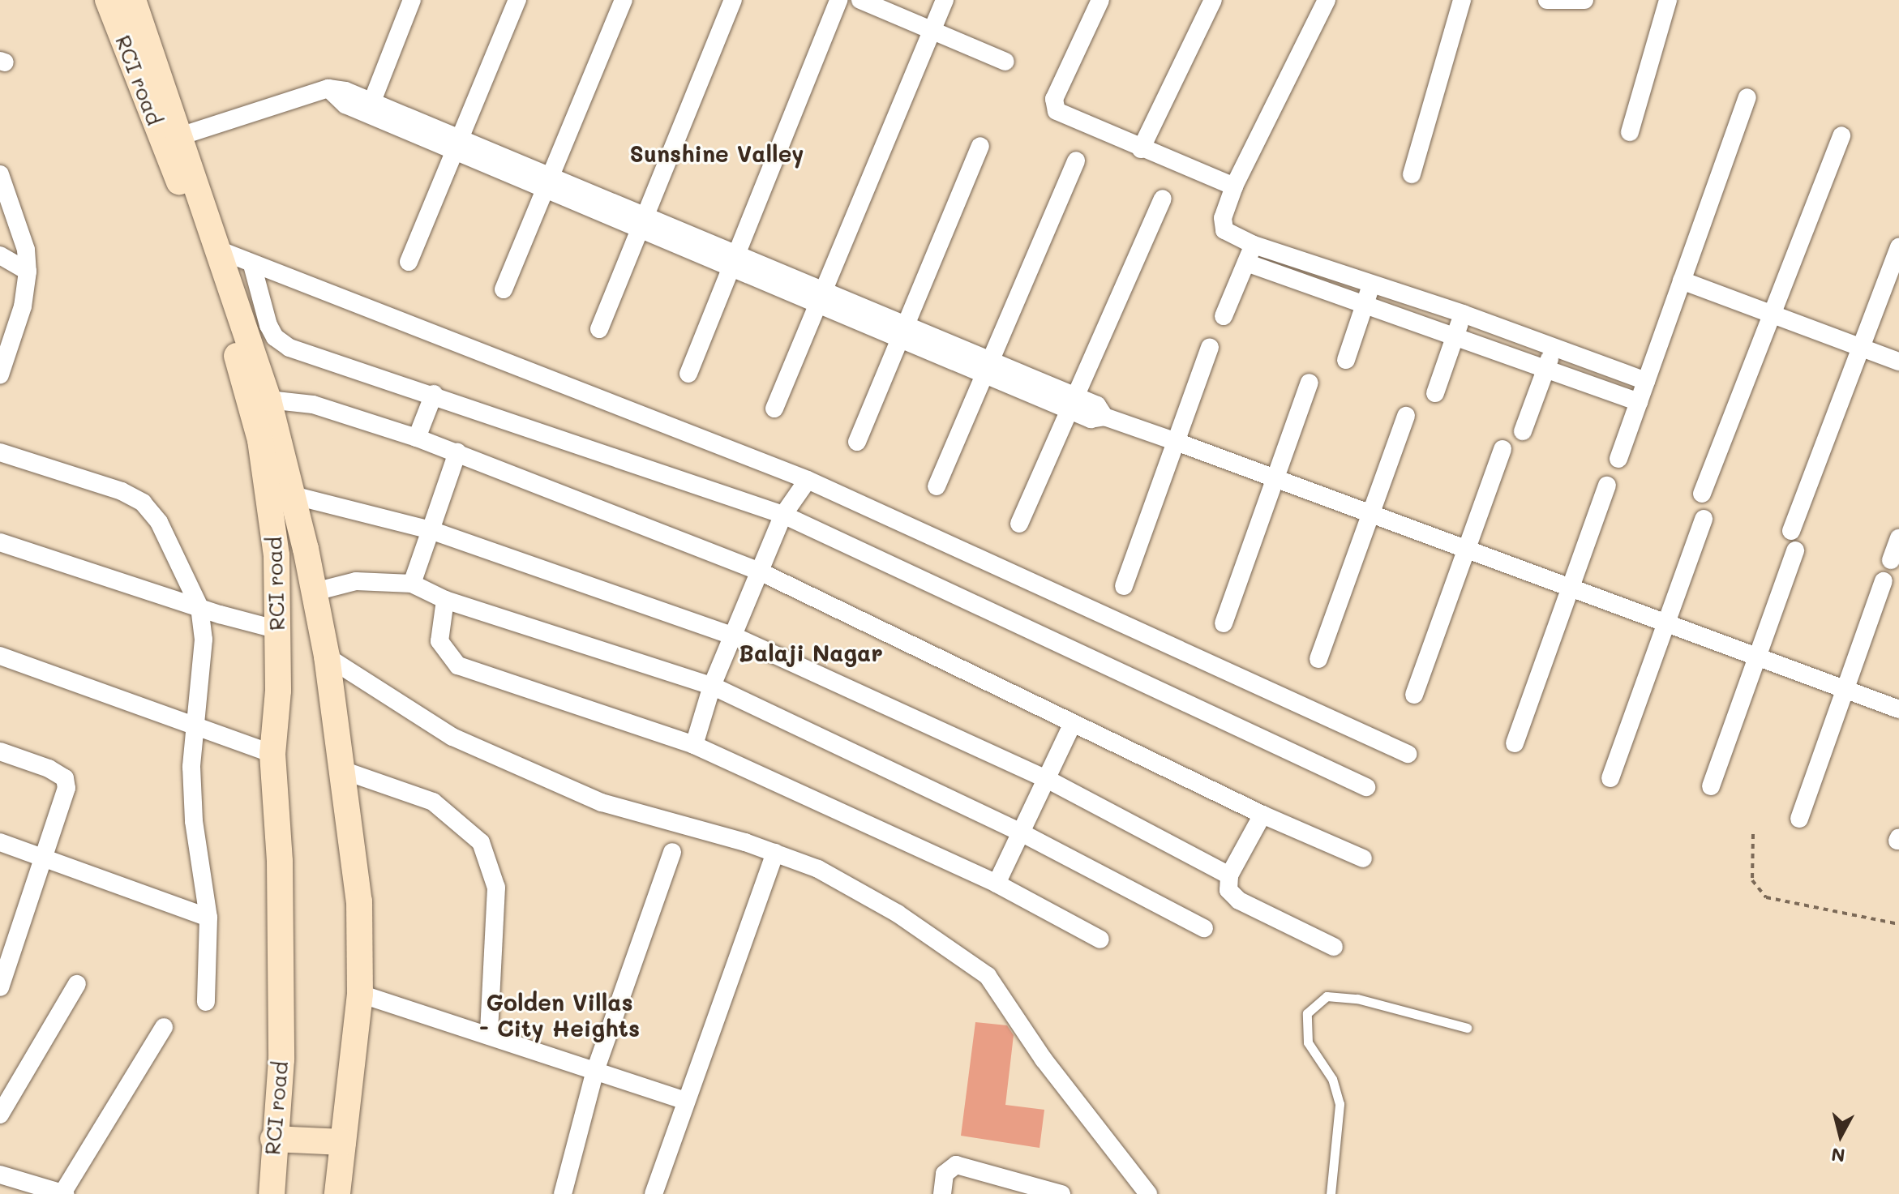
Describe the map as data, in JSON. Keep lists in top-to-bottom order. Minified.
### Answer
{"streets":{"main road":["RCI road"]},"districts":["Sunshine Valley","Balaji Nagar","Golden Villas - City Heights"],"north":"bottom"}
